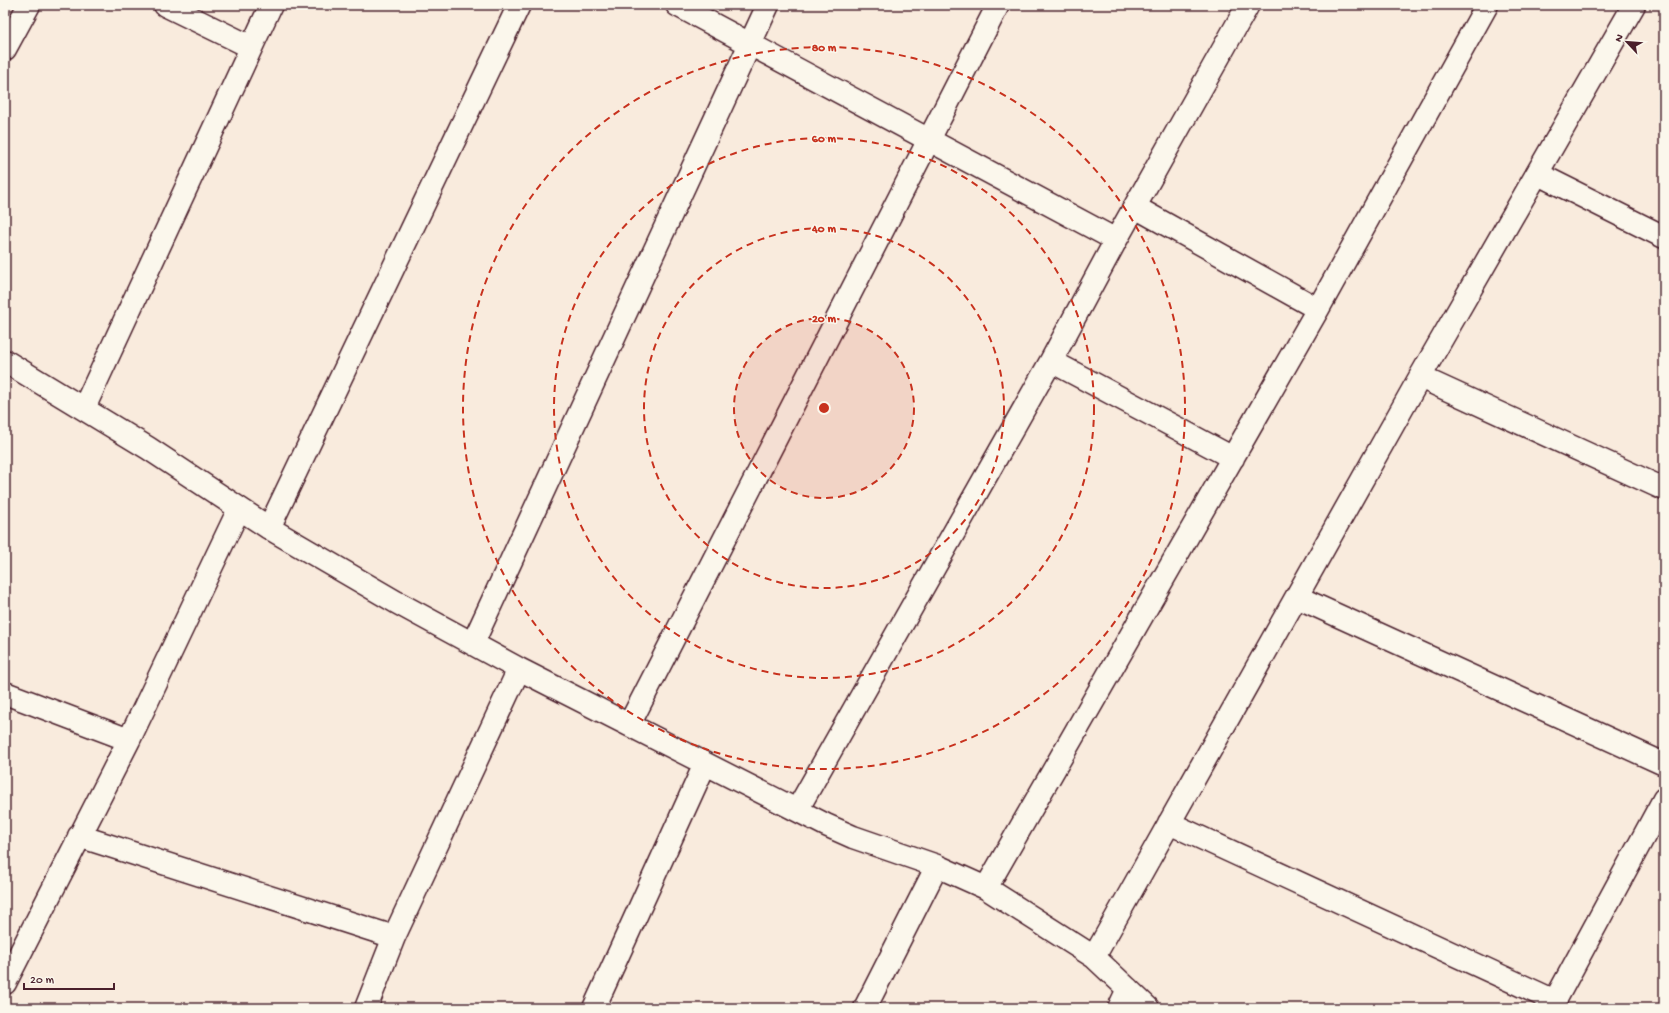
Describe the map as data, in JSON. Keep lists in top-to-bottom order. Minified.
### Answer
{"scale_bar":"20 m","north":"top left","rings":["80 m","60 m","40 m","20 m"]}
